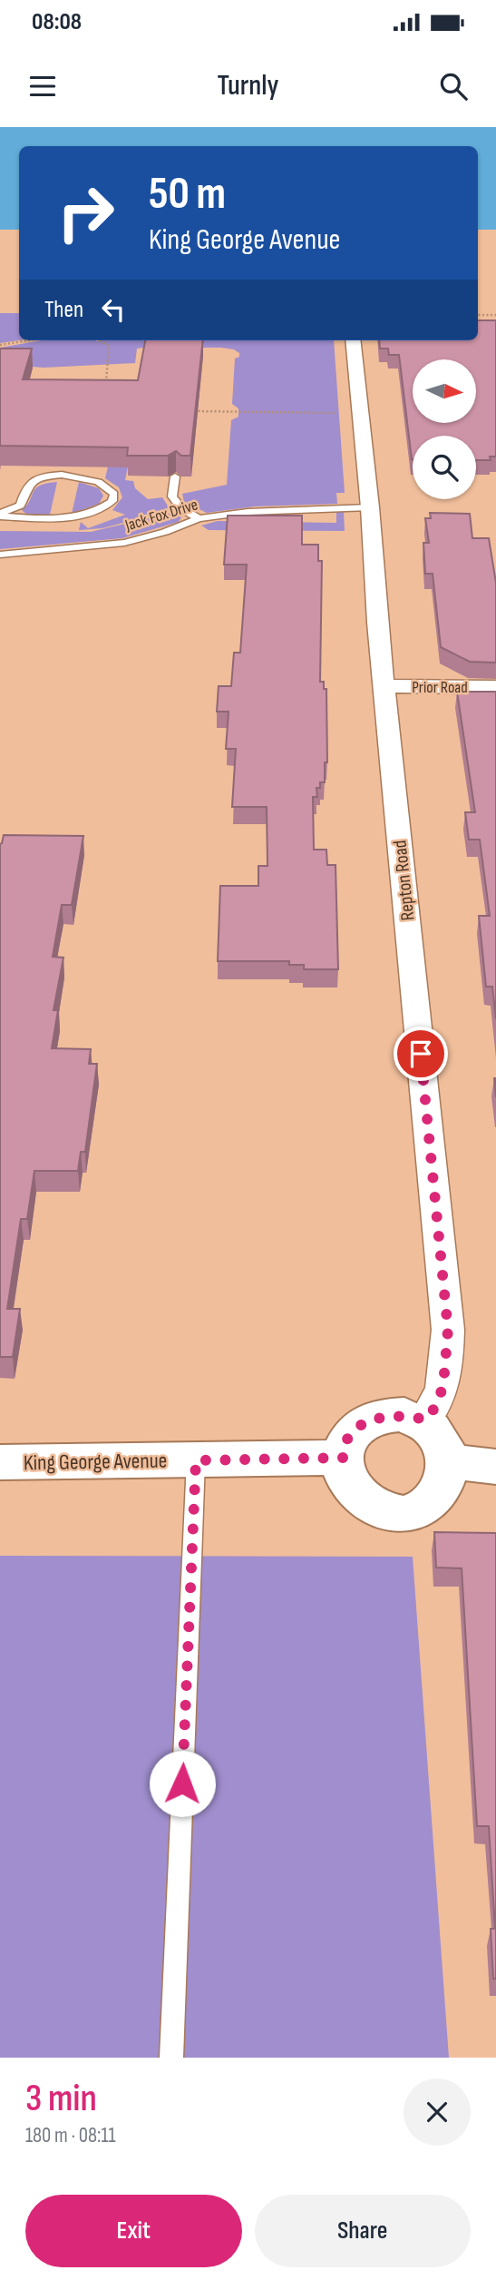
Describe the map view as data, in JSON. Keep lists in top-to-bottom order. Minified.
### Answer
{"streets":{"street":["Prior Road","Repton Road","King George Avenue"],"lane":["Jack Fox Drive"]},"crossings":[["Jack Fox Drive","Repton Road"],["Prior Road","Repton Road"],["Repton Road","King George Avenue"]],"north":"right","page":{"status":"08:08","header":"Turnly","turn":["50 m","King George Avenue"],"then":"Then","heading":["3 min","180 m · 08:11"],"buttons":["Exit","Share"]}}
